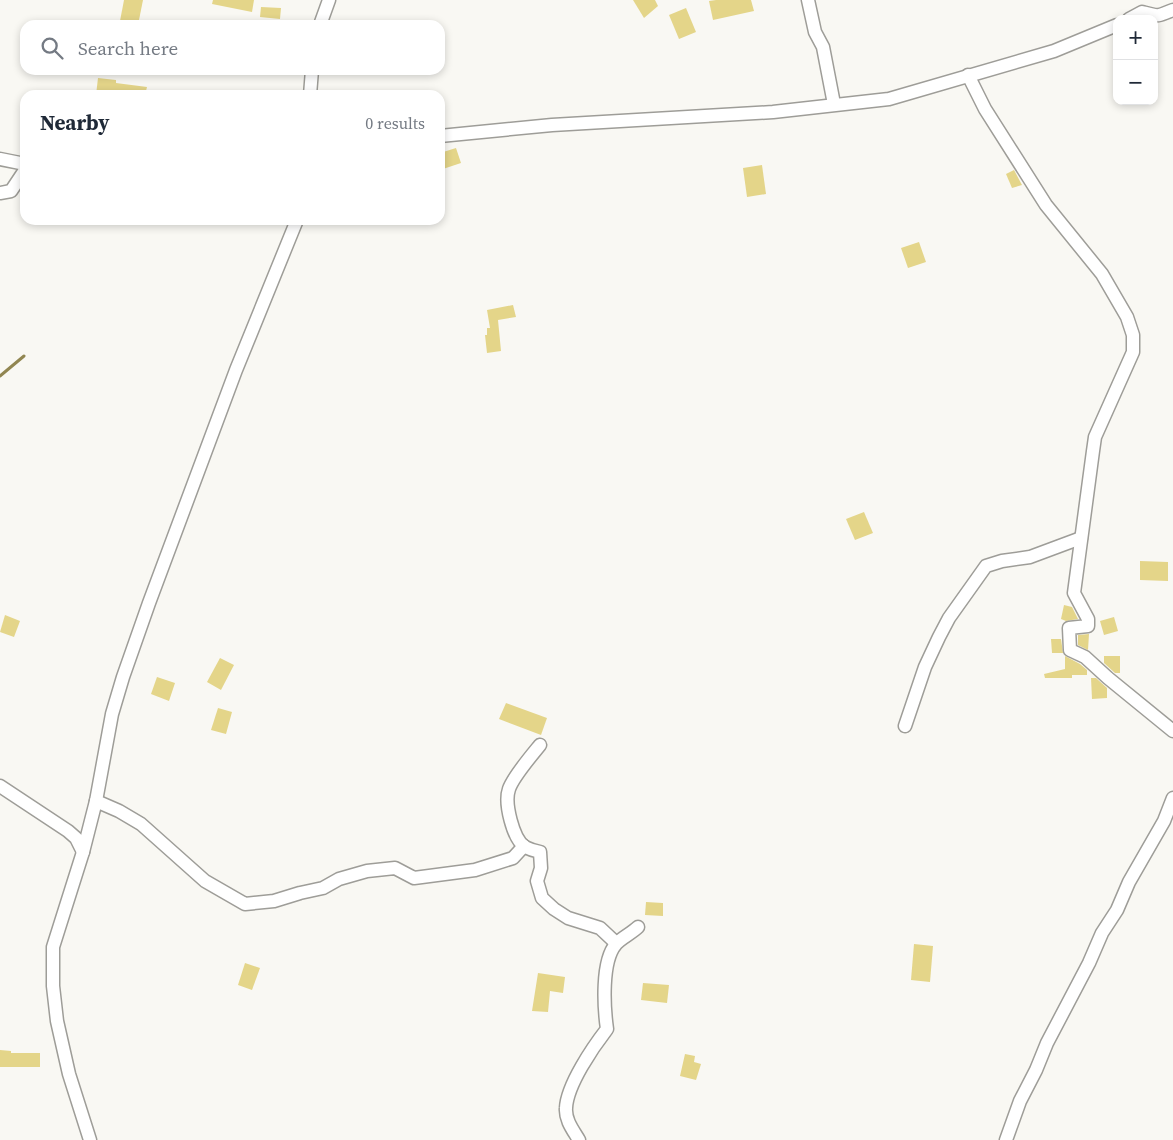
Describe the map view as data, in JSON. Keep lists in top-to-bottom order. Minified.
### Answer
{"page":{"map_buttons":["+","−"],"search":"Search here","heading":["Nearby","0 results"]}}
